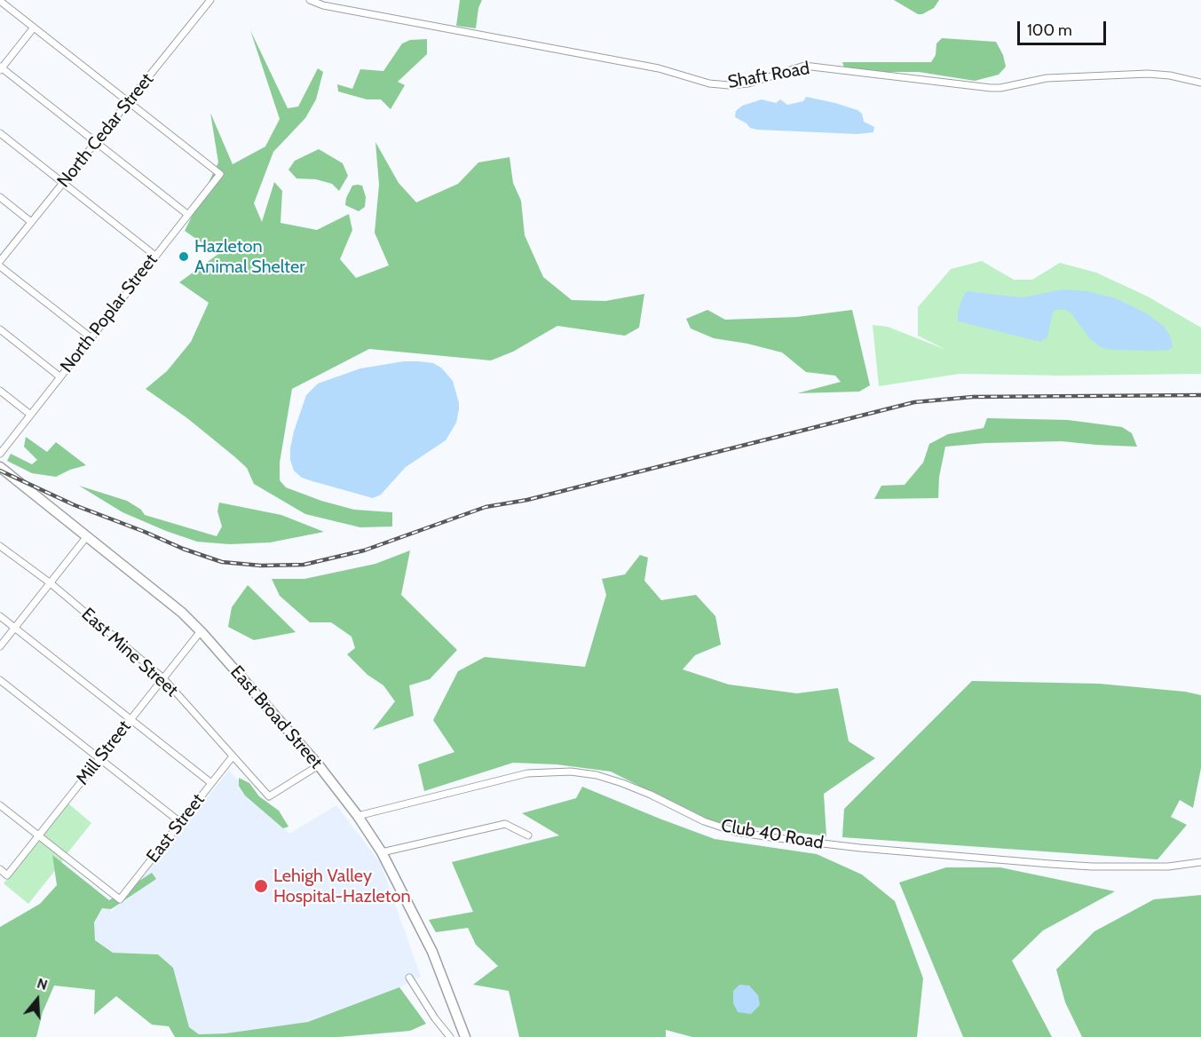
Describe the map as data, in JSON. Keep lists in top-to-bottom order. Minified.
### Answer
{"streets":{"highway":["East Broad Street"],"street":["Shaft Road","North Cedar Street","North Poplar Street","East Mine Street","Mill Street","East Street","Club 40 Road"]},"crossings":[["North Cedar Street","North Poplar Street"],["East Mine Street","East Broad Street"],["East Mine Street","Mill Street"],["East Mine Street","East Street"],["East Broad Street","Mill Street"],["East Broad Street","Club 40 Road"],["Mill Street","East Street"]],"places":["Hazleton Animal Shelter","Lehigh Valley Hospital-Hazleton"],"scale_bar":"100 m","north":"top"}
